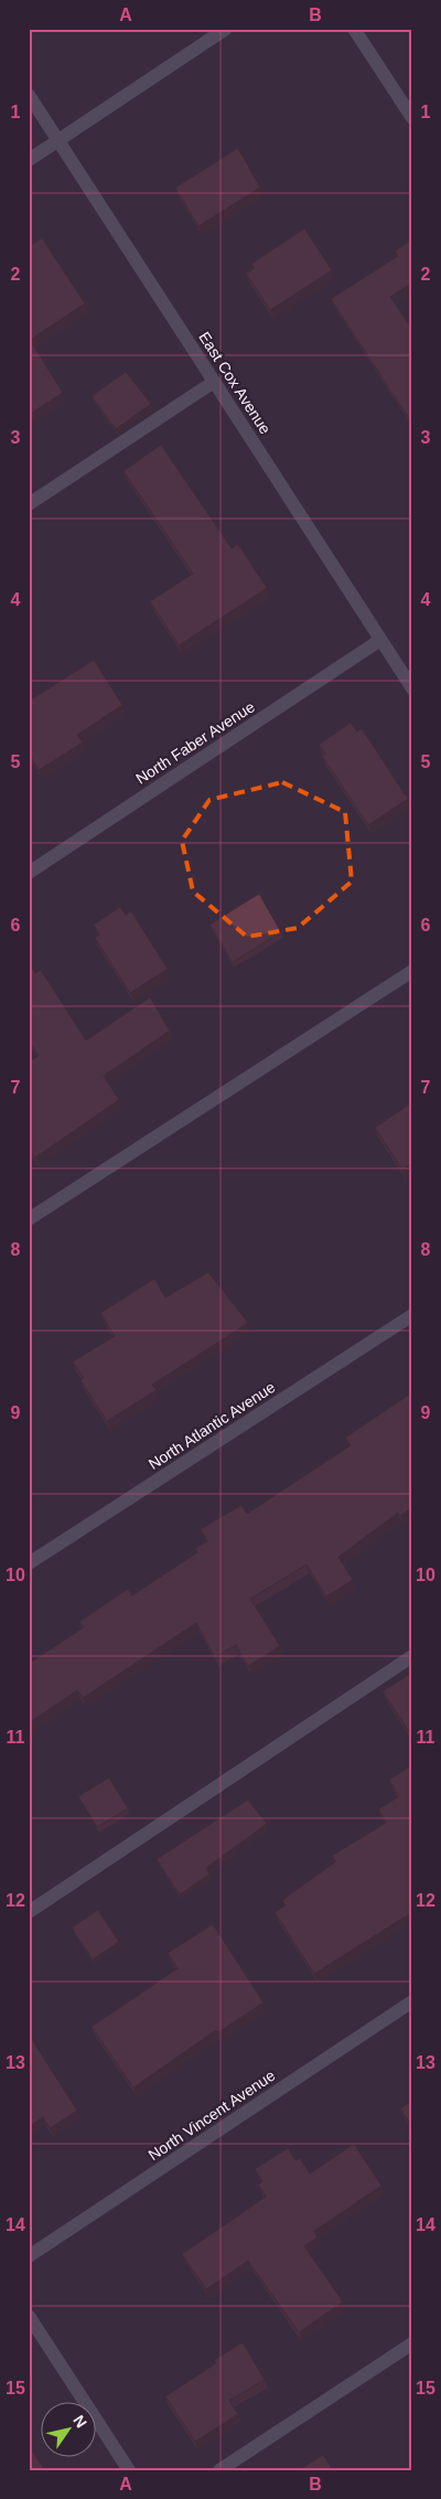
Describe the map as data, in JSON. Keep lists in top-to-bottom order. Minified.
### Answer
{"streets":{"street":["East Cox Avenue","North Faber Avenue","North Atlantic Avenue","North Vincent Avenue"]},"crossings":[["East Cox Avenue","North Faber Avenue"]],"north":"top right","grid":{"columns":["A","B"],"rows":["1","2","3","4","5","6","7","8","9","10","11","12","13","14","15"]}}
